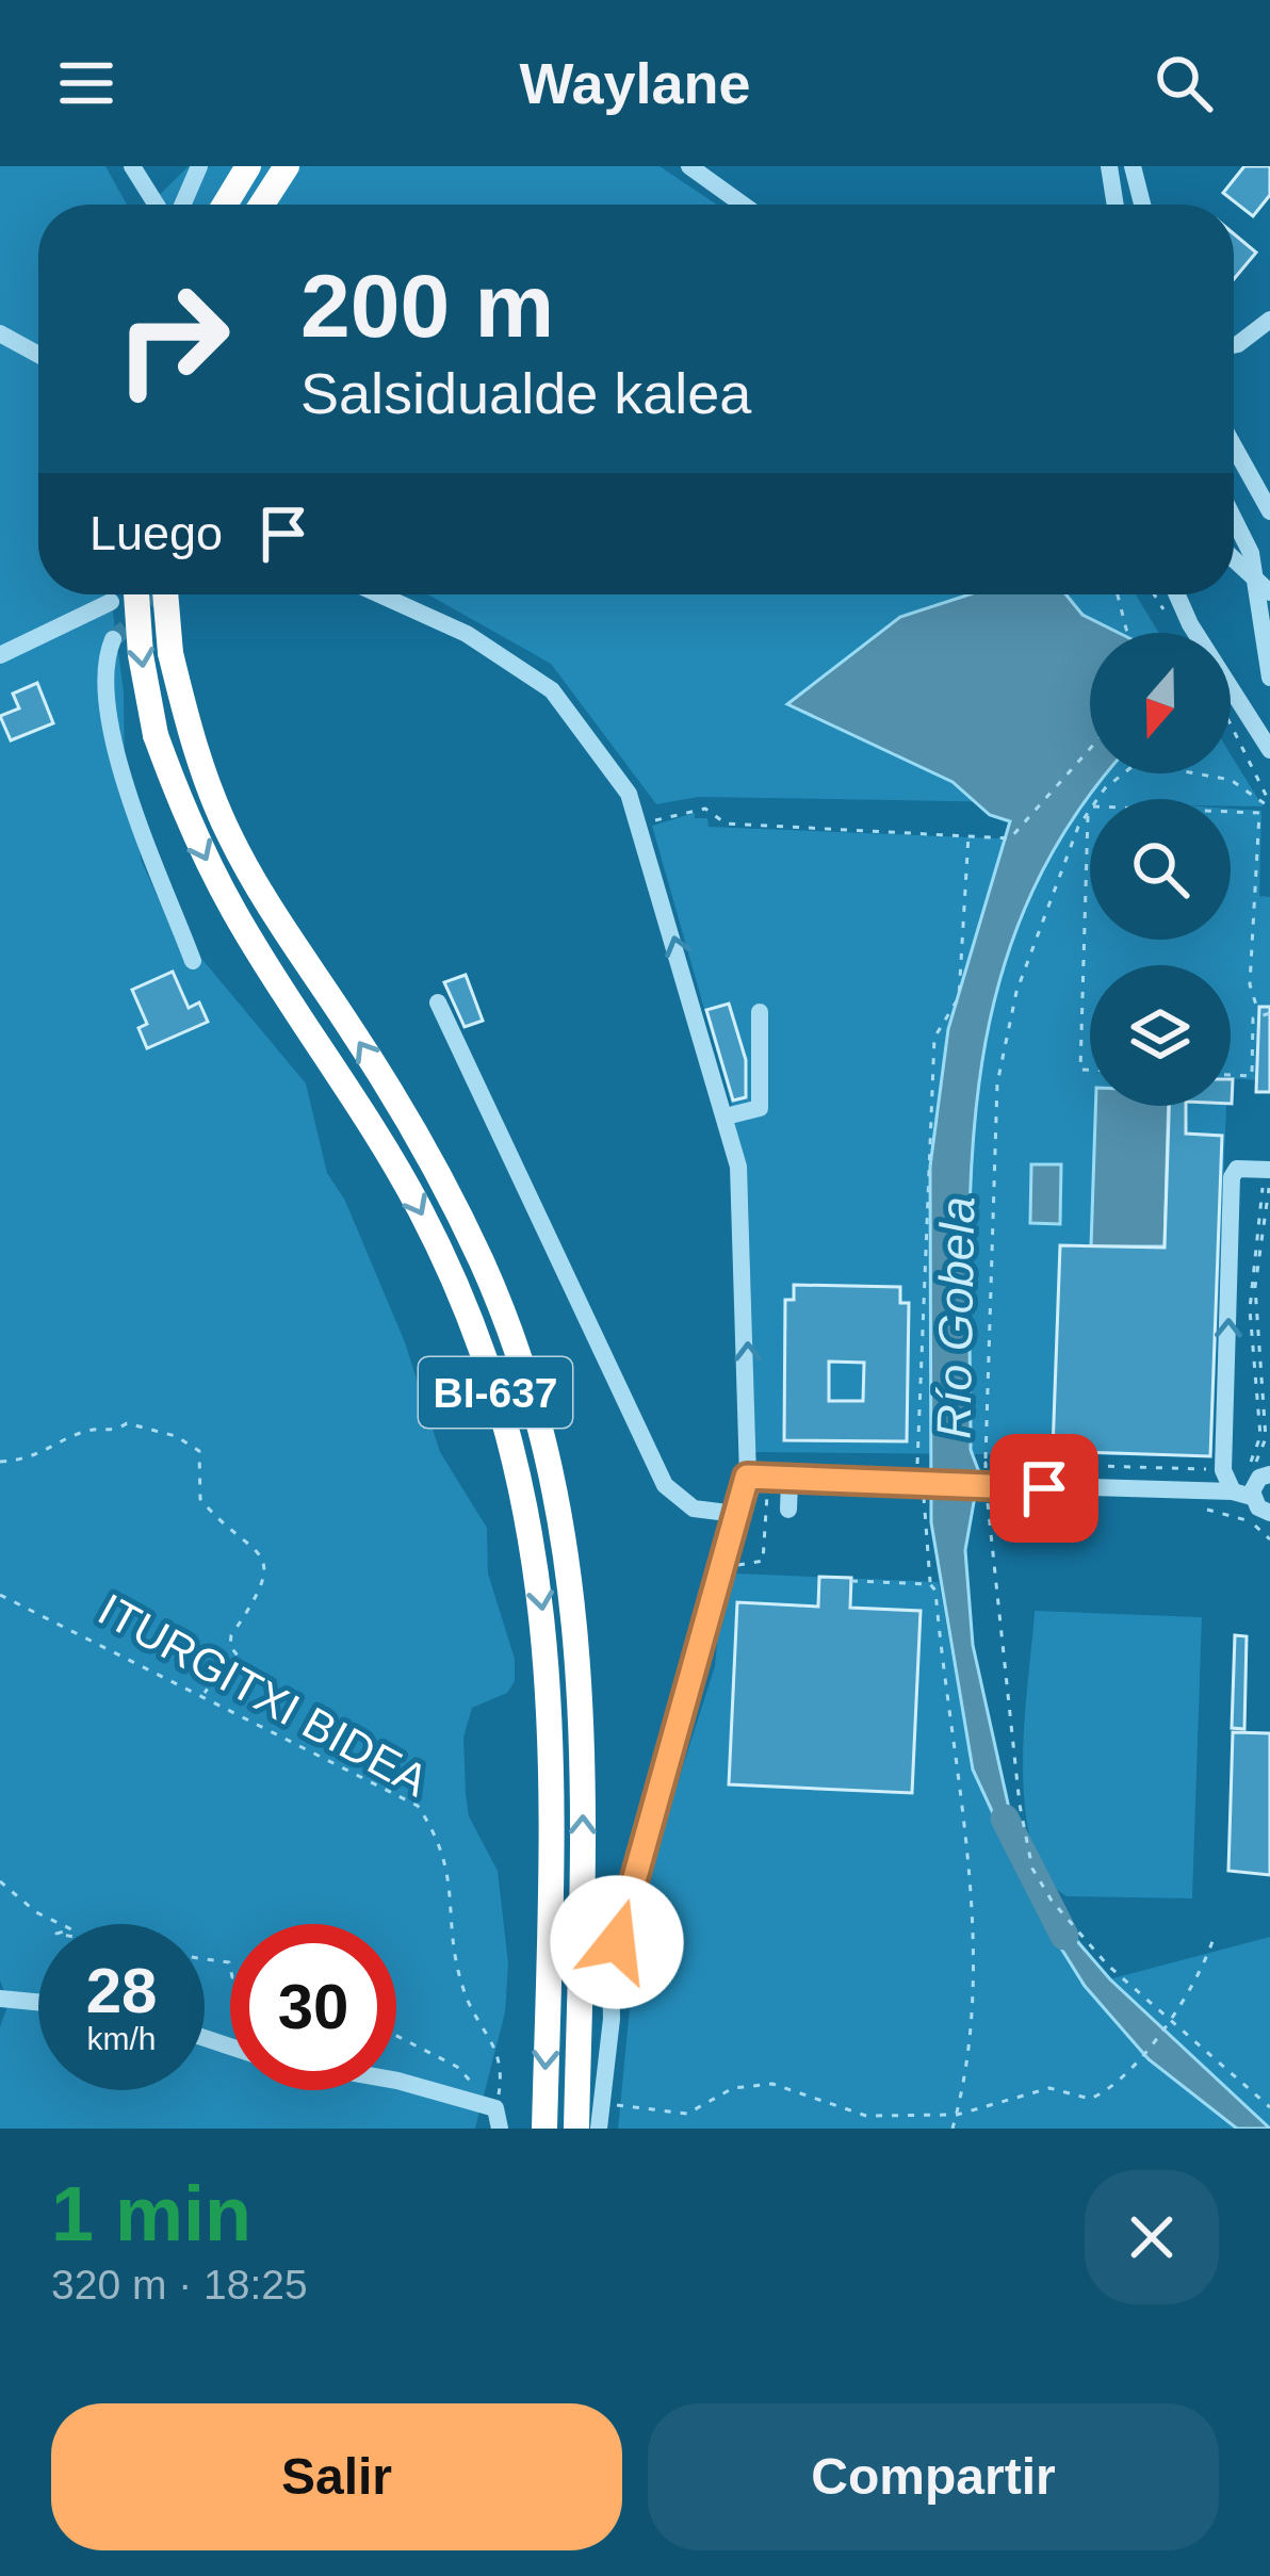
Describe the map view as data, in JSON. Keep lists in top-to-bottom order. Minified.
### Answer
{"streets":{"highway":["BI-637"],"path":["ITURGITXI BIDEA"]},"water":["Río Gobela"],"north":"bottom","page":{"header":"Waylane","turn":["200 m","Salsidualde kalea"],"then":"Luego","speed":"28 km/h","limit":"30","heading":["1 min","320 m · 18:25"],"buttons":["Salir","Compartir"]}}
